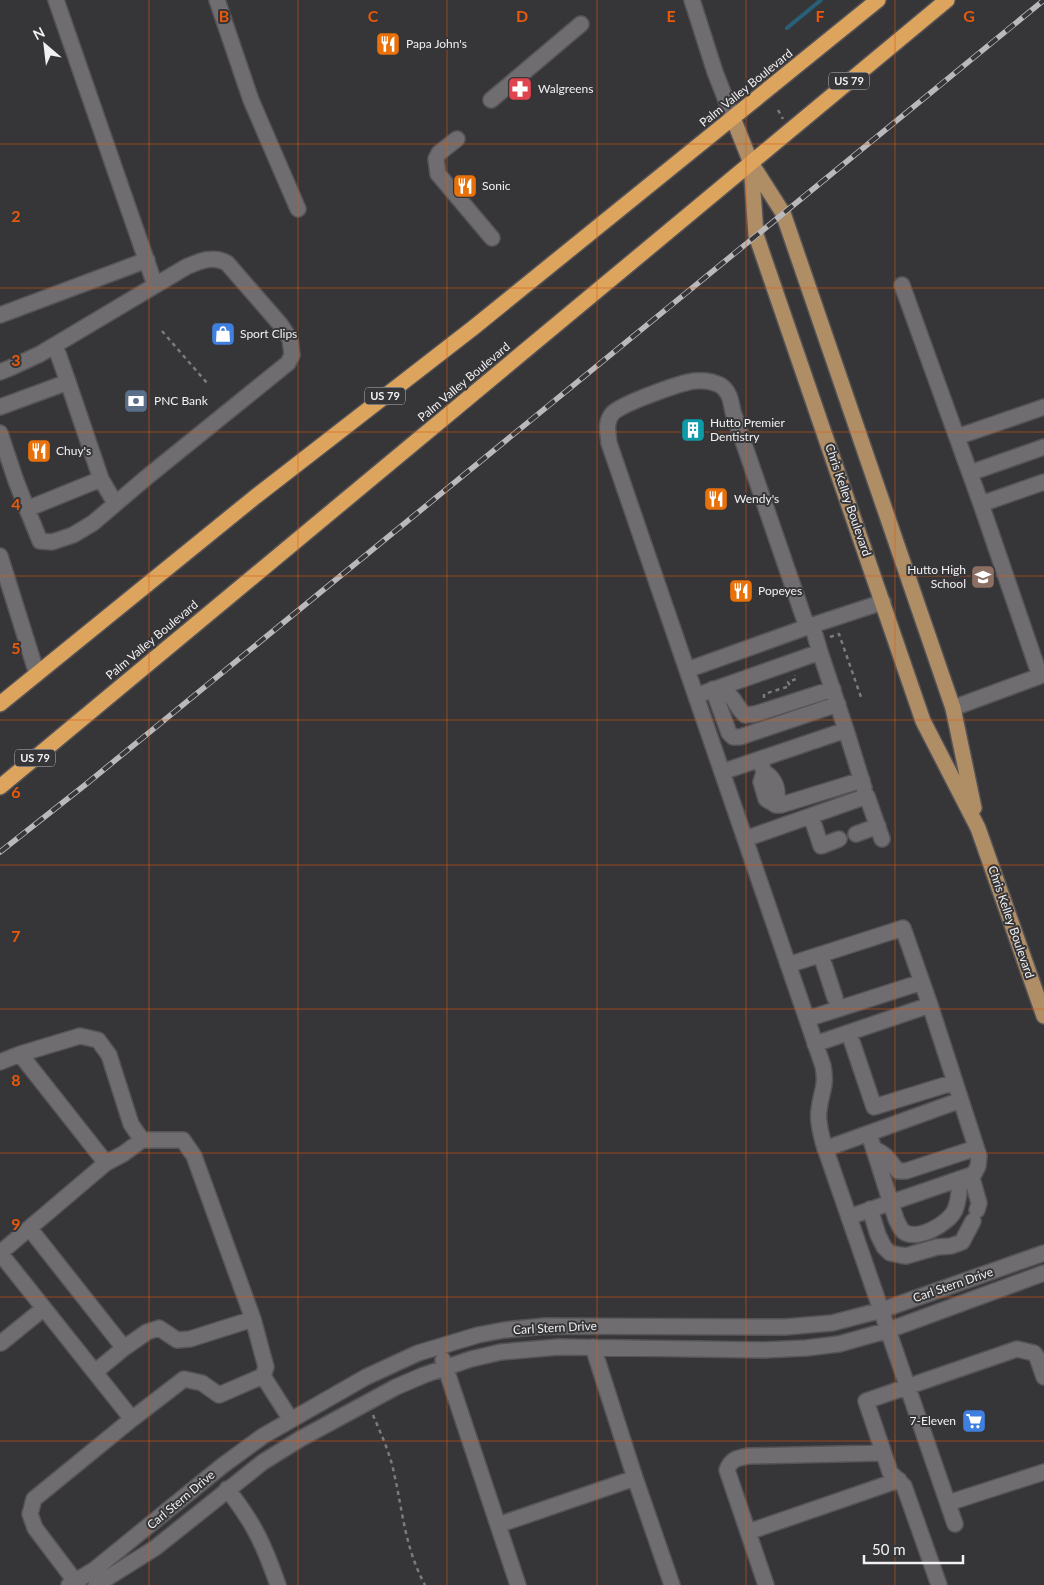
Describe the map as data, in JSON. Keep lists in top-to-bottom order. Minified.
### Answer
{"streets":{"highway":["US 79","Palm Valley Boulevard"],"main road":["Chris Kelley Boulevard"],"street":["Carl Stern Drive"]},"crossings":[["Palm Valley Boulevard","Chris Kelley Boulevard"]],"places":{"restaurant":["Papa John's","Sonic","Chuy's","Wendy's","Popeyes"],"pharmacy":["Walgreens"],"shop":["Sport Clips"],"bank":["PNC Bank"],"building":["Hutto Premier Dentistry"],"school or university":["Hutto High School"],"supermarket":["7-Eleven"]},"scale_bar":"50 m","north":"top left","grid":{"columns":["B","C","D","E","F","G"],"rows":["2","3","4","5","6","7","8","9"]}}
